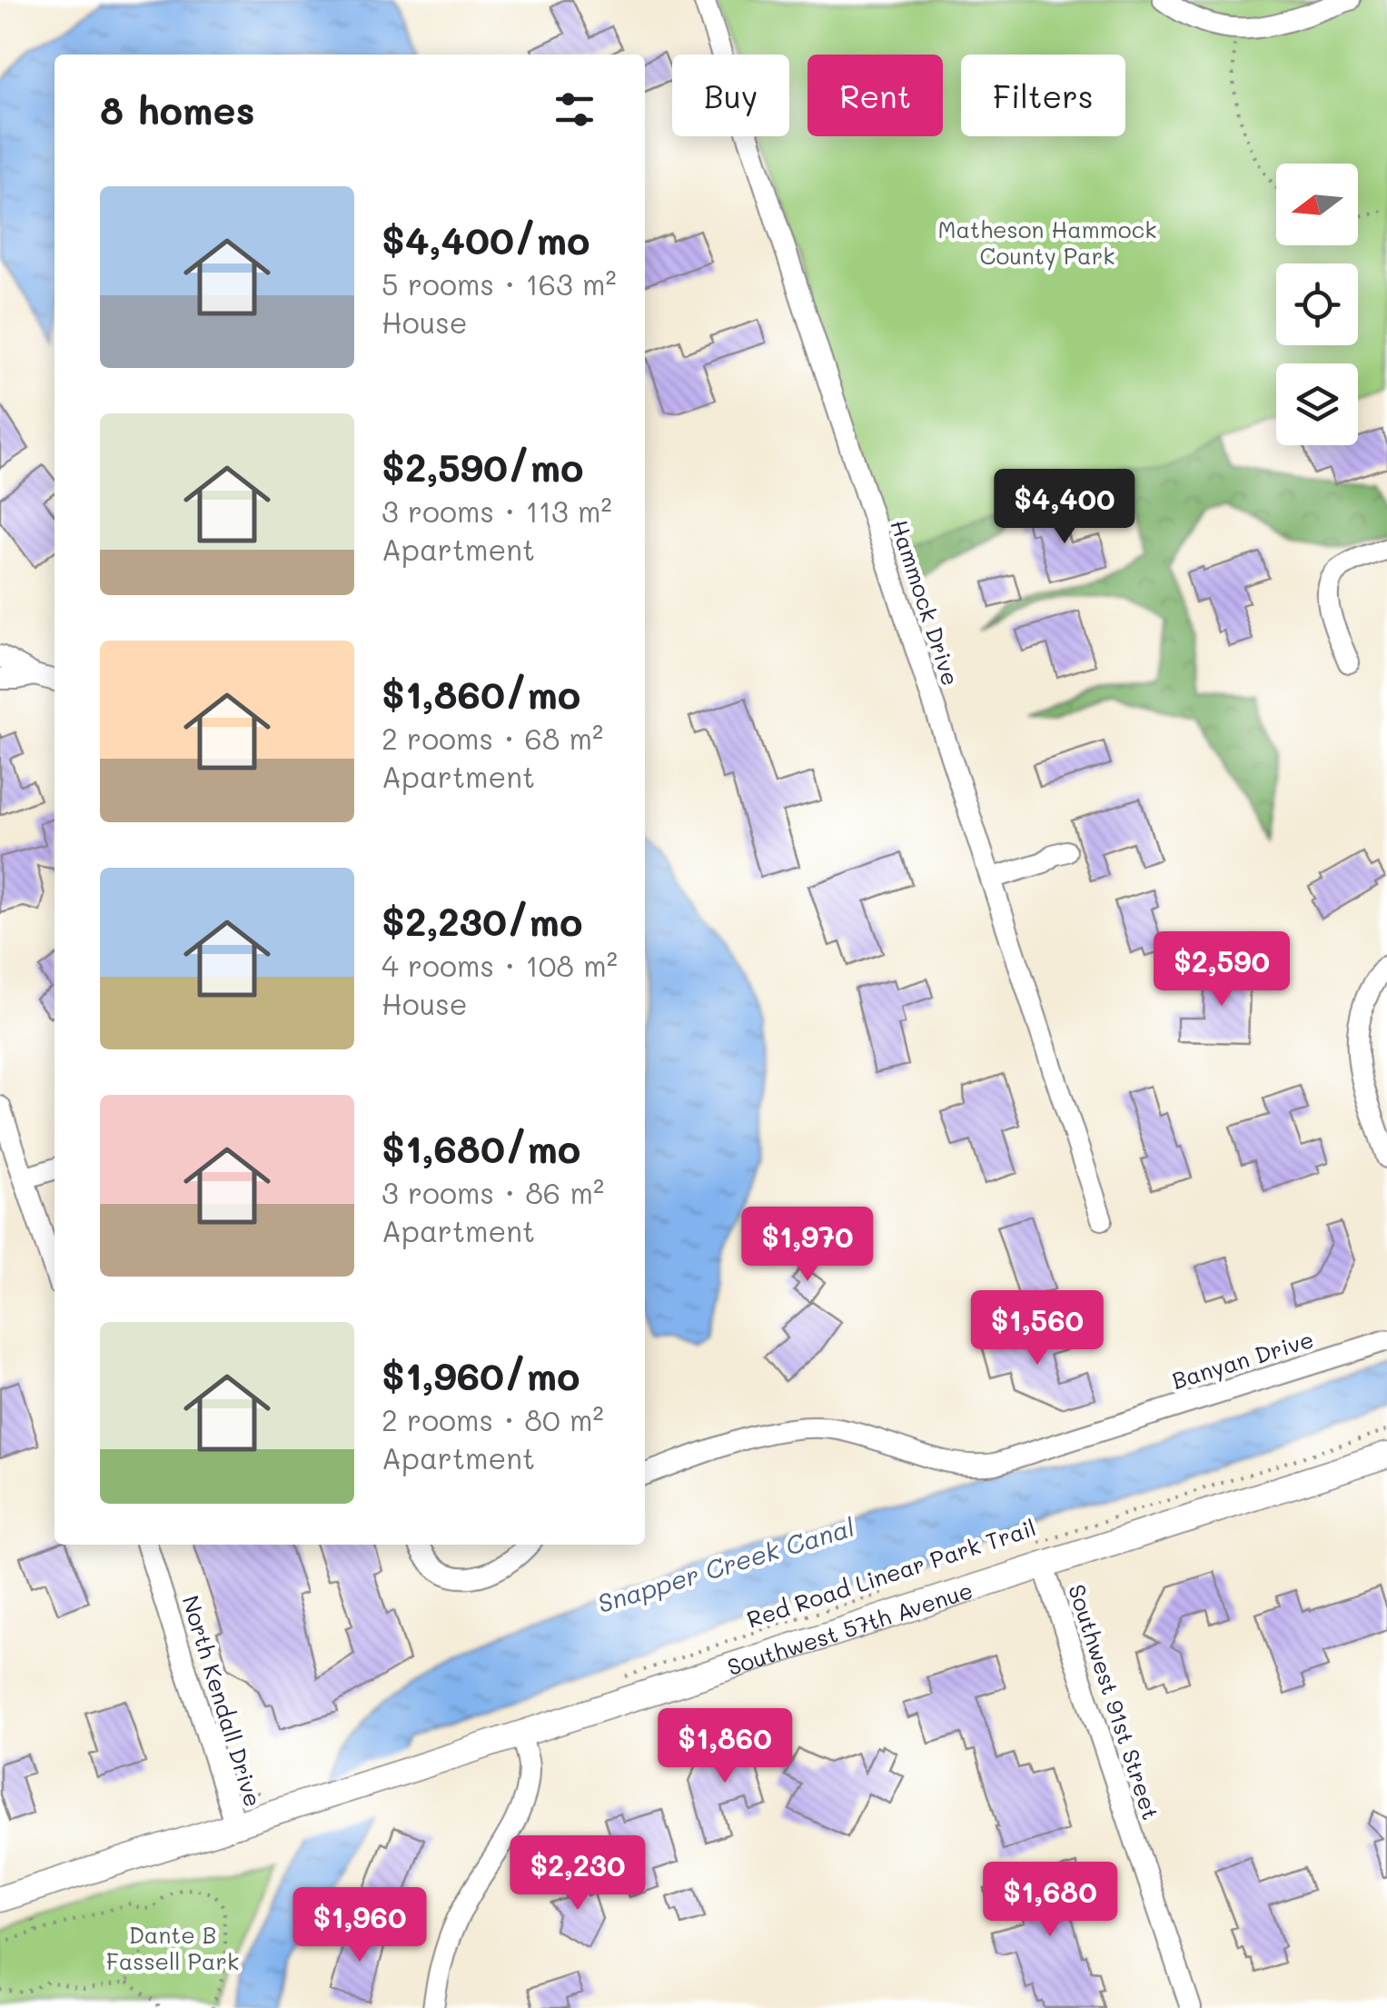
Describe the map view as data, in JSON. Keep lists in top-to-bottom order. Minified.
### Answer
{"streets":{"main road":["Southwest 57th Avenue"],"street":["Hammock Drive","Banyan Drive","North Kendall Drive","Southwest 91st Street"],"path":["Red Road Linear Park Trail"]},"crossings":[["Red Road Linear Park Trail","Southwest 57th Avenue"],["Red Road Linear Park Trail","Southwest 91st Street"],["Southwest 57th Avenue","North Kendall Drive"],["Southwest 57th Avenue","Southwest 91st Street"]],"water":["Snapper Creek Canal"],"parks":["Matheson Hammock County Park","Dante B Fassell Park"],"north":"left","page":{"chip":["Buy","Rent","Filters"],"heading":"8 homes","list":[{"name":"$4,400/mo","note":"5 rooms · 163 m² · House"},{"name":"$2,590/mo","note":"3 rooms · 113 m² · Apartment"},{"name":"$1,860/mo","note":"2 rooms · 68 m² · Apartment"},{"name":"$2,230/mo","note":"4 rooms · 108 m² · House"},{"name":"$1,680/mo","note":"3 rooms · 86 m² · Apartment"},{"name":"$1,960/mo","note":"2 rooms · 80 m² · Apartment"}],"price":["$4,400","$2,590","$1,970","$1,560","$1,860","$2,230","$1,680","$1,960"]}}
